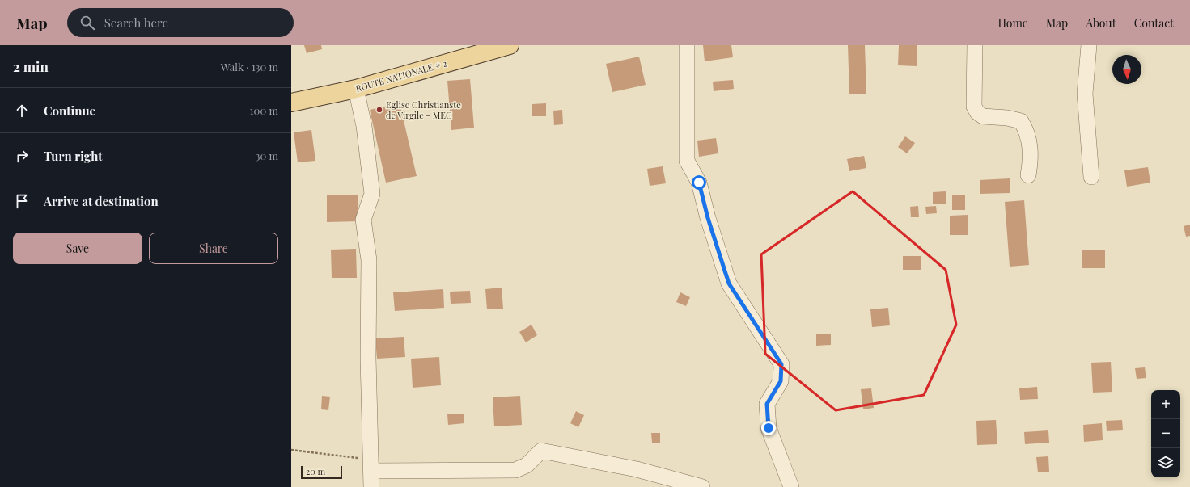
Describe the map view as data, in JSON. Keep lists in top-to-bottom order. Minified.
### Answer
{"streets":{"main road":["ROUTE NATIONALE # 2"]},"places":["Eglise Christianste de Virgile - MEC"],"scale_bar":"20 m","north":"bottom","page":{"header":"Map","search":"Search here","nav":["Home","Map","About","Contact"],"heading":["2 min","Walk · 130 m"],"list":[["Continue","100 m"],["Turn right","30 m"],"Arrive at destination"],"buttons":["Save","Share"],"map_buttons":["+","−"],"scale":"20 m"}}
